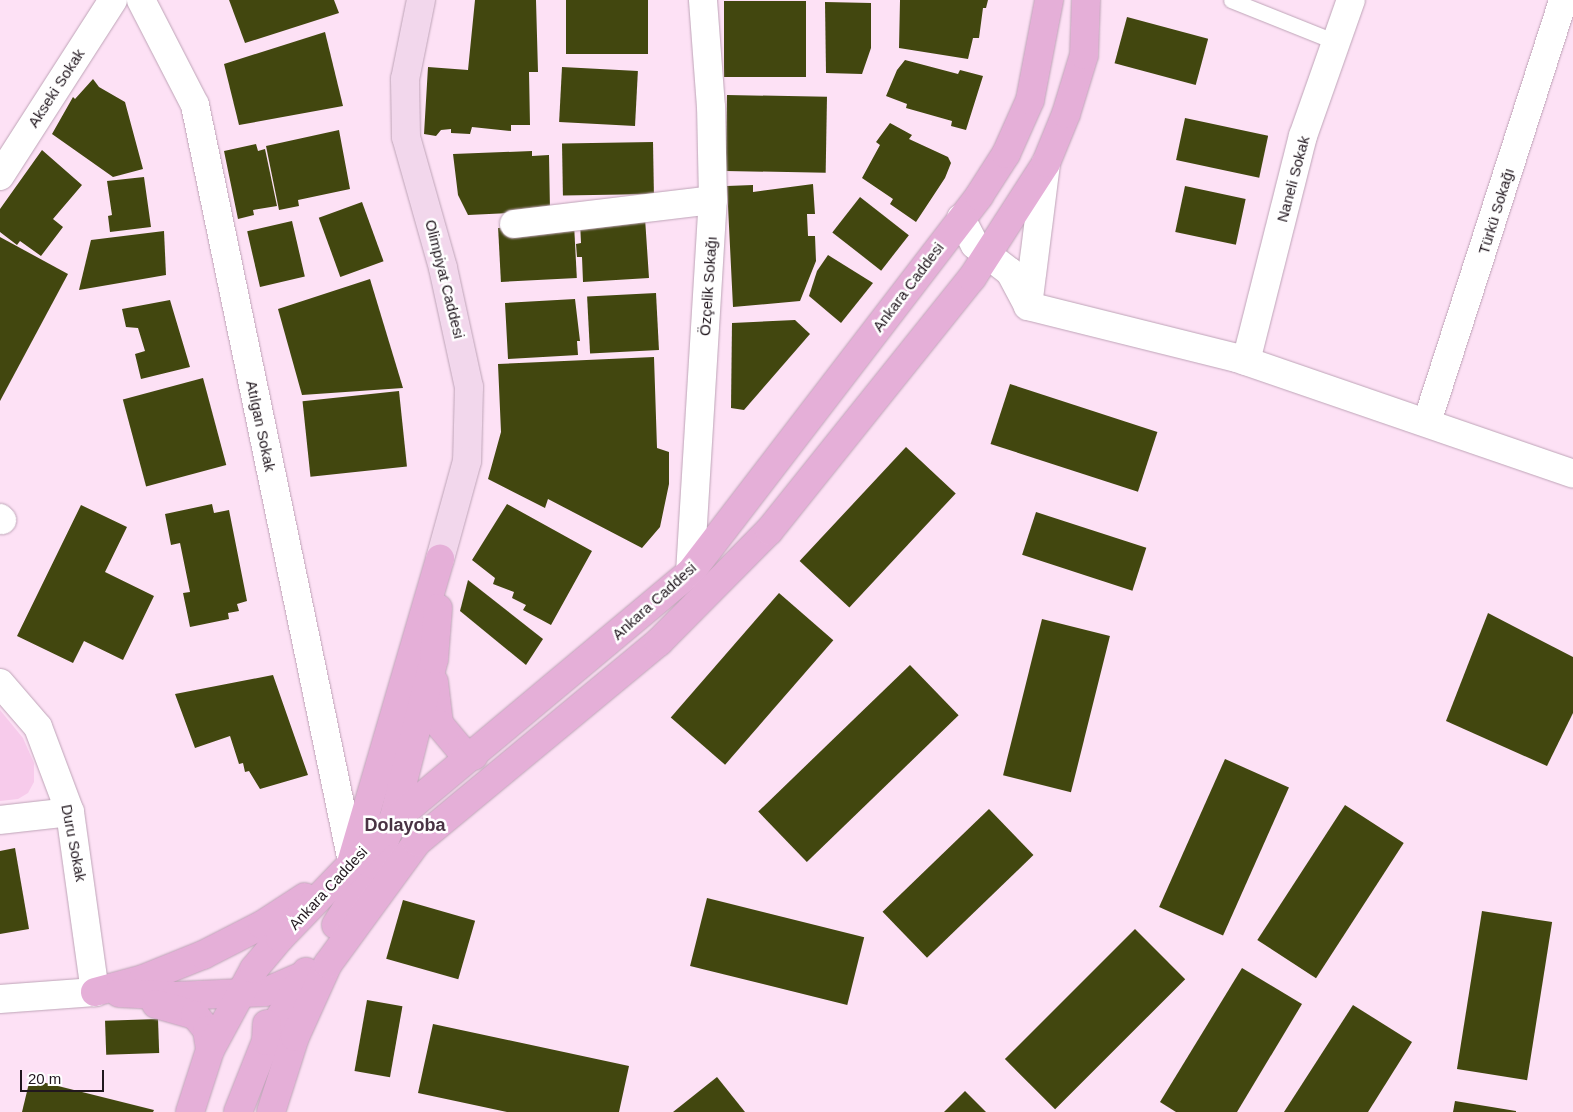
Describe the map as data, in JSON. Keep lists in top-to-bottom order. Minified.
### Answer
{"streets":{"main road":["Olimpiyat Caddesi","Ankara Caddesi"],"street":["Akseki Sokak","Naneli Sokak","Türkü Sokağı","Özçelik Sokağı","Atılgan Sokak","Duru Sokak"]},"crossings":[["Özçelik Sokağı","Ankara Caddesi"],["Ankara Caddesi","Atılgan Sokak"]],"districts":["Dolayoba"],"scale_bar":"20 m"}
